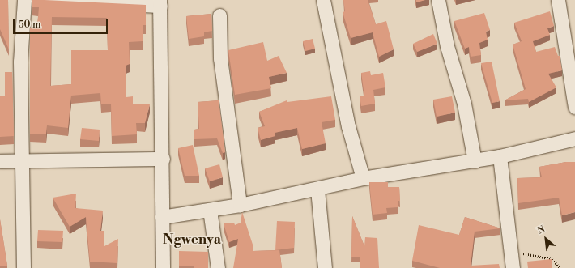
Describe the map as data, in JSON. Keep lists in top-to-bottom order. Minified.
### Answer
{"districts":["Ngwenya"],"scale_bar":"50 m","north":"top left"}
